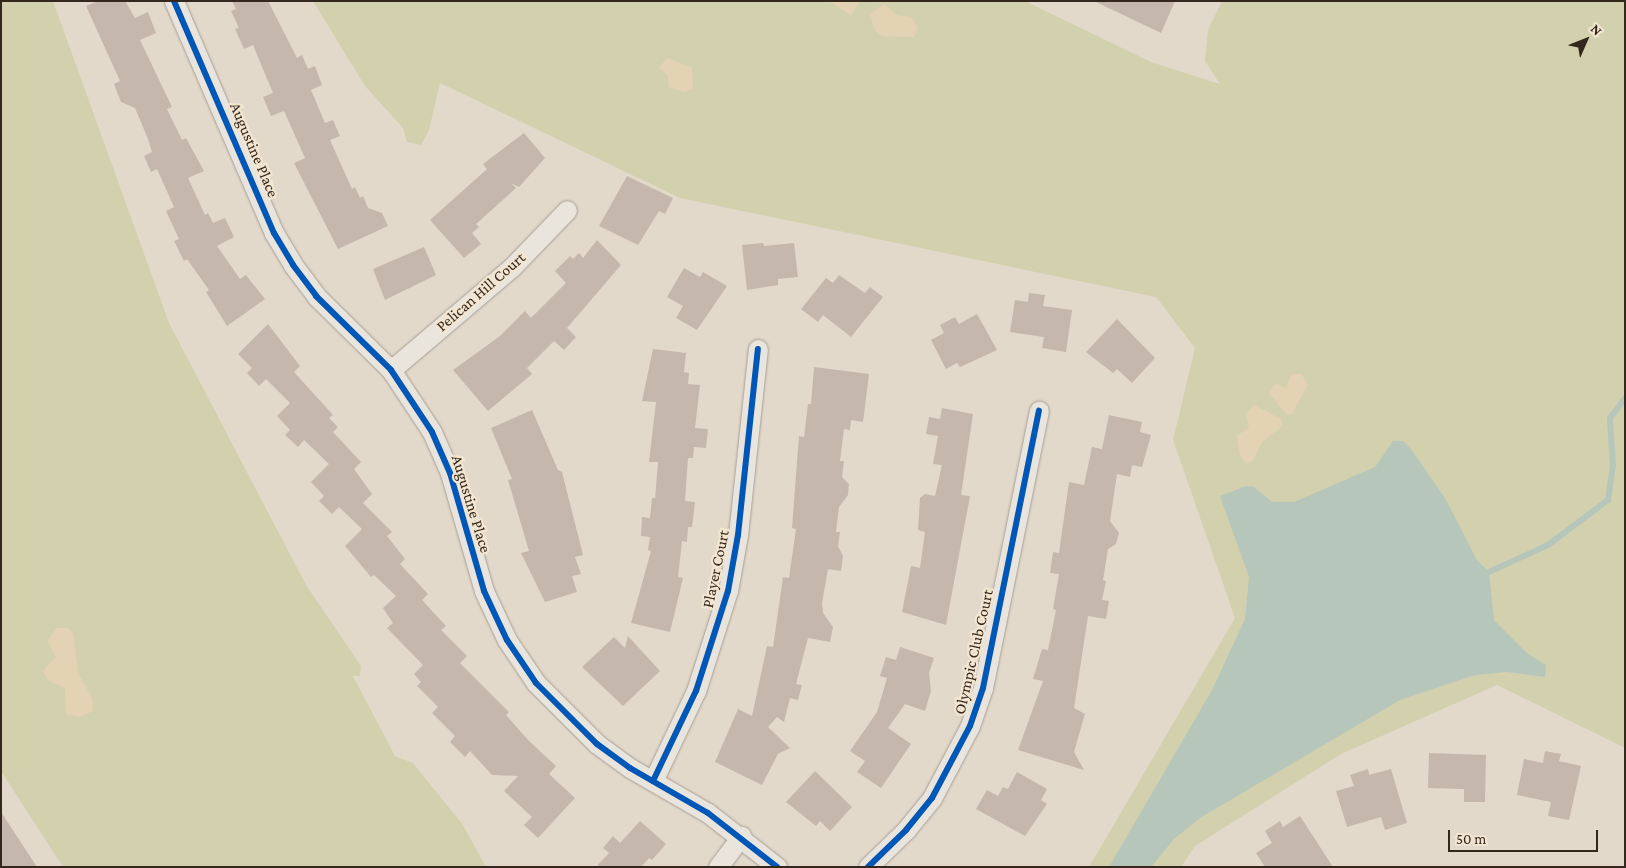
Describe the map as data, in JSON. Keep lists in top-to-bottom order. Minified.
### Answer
{"streets":{"street":["Augustine Place","Pelican Hill Court","Player Court","Olympic Club Court"]},"crossings":[["Augustine Place","Pelican Hill Court"],["Augustine Place","Player Court"]],"scale_bar":"50 m","north":"top right"}
